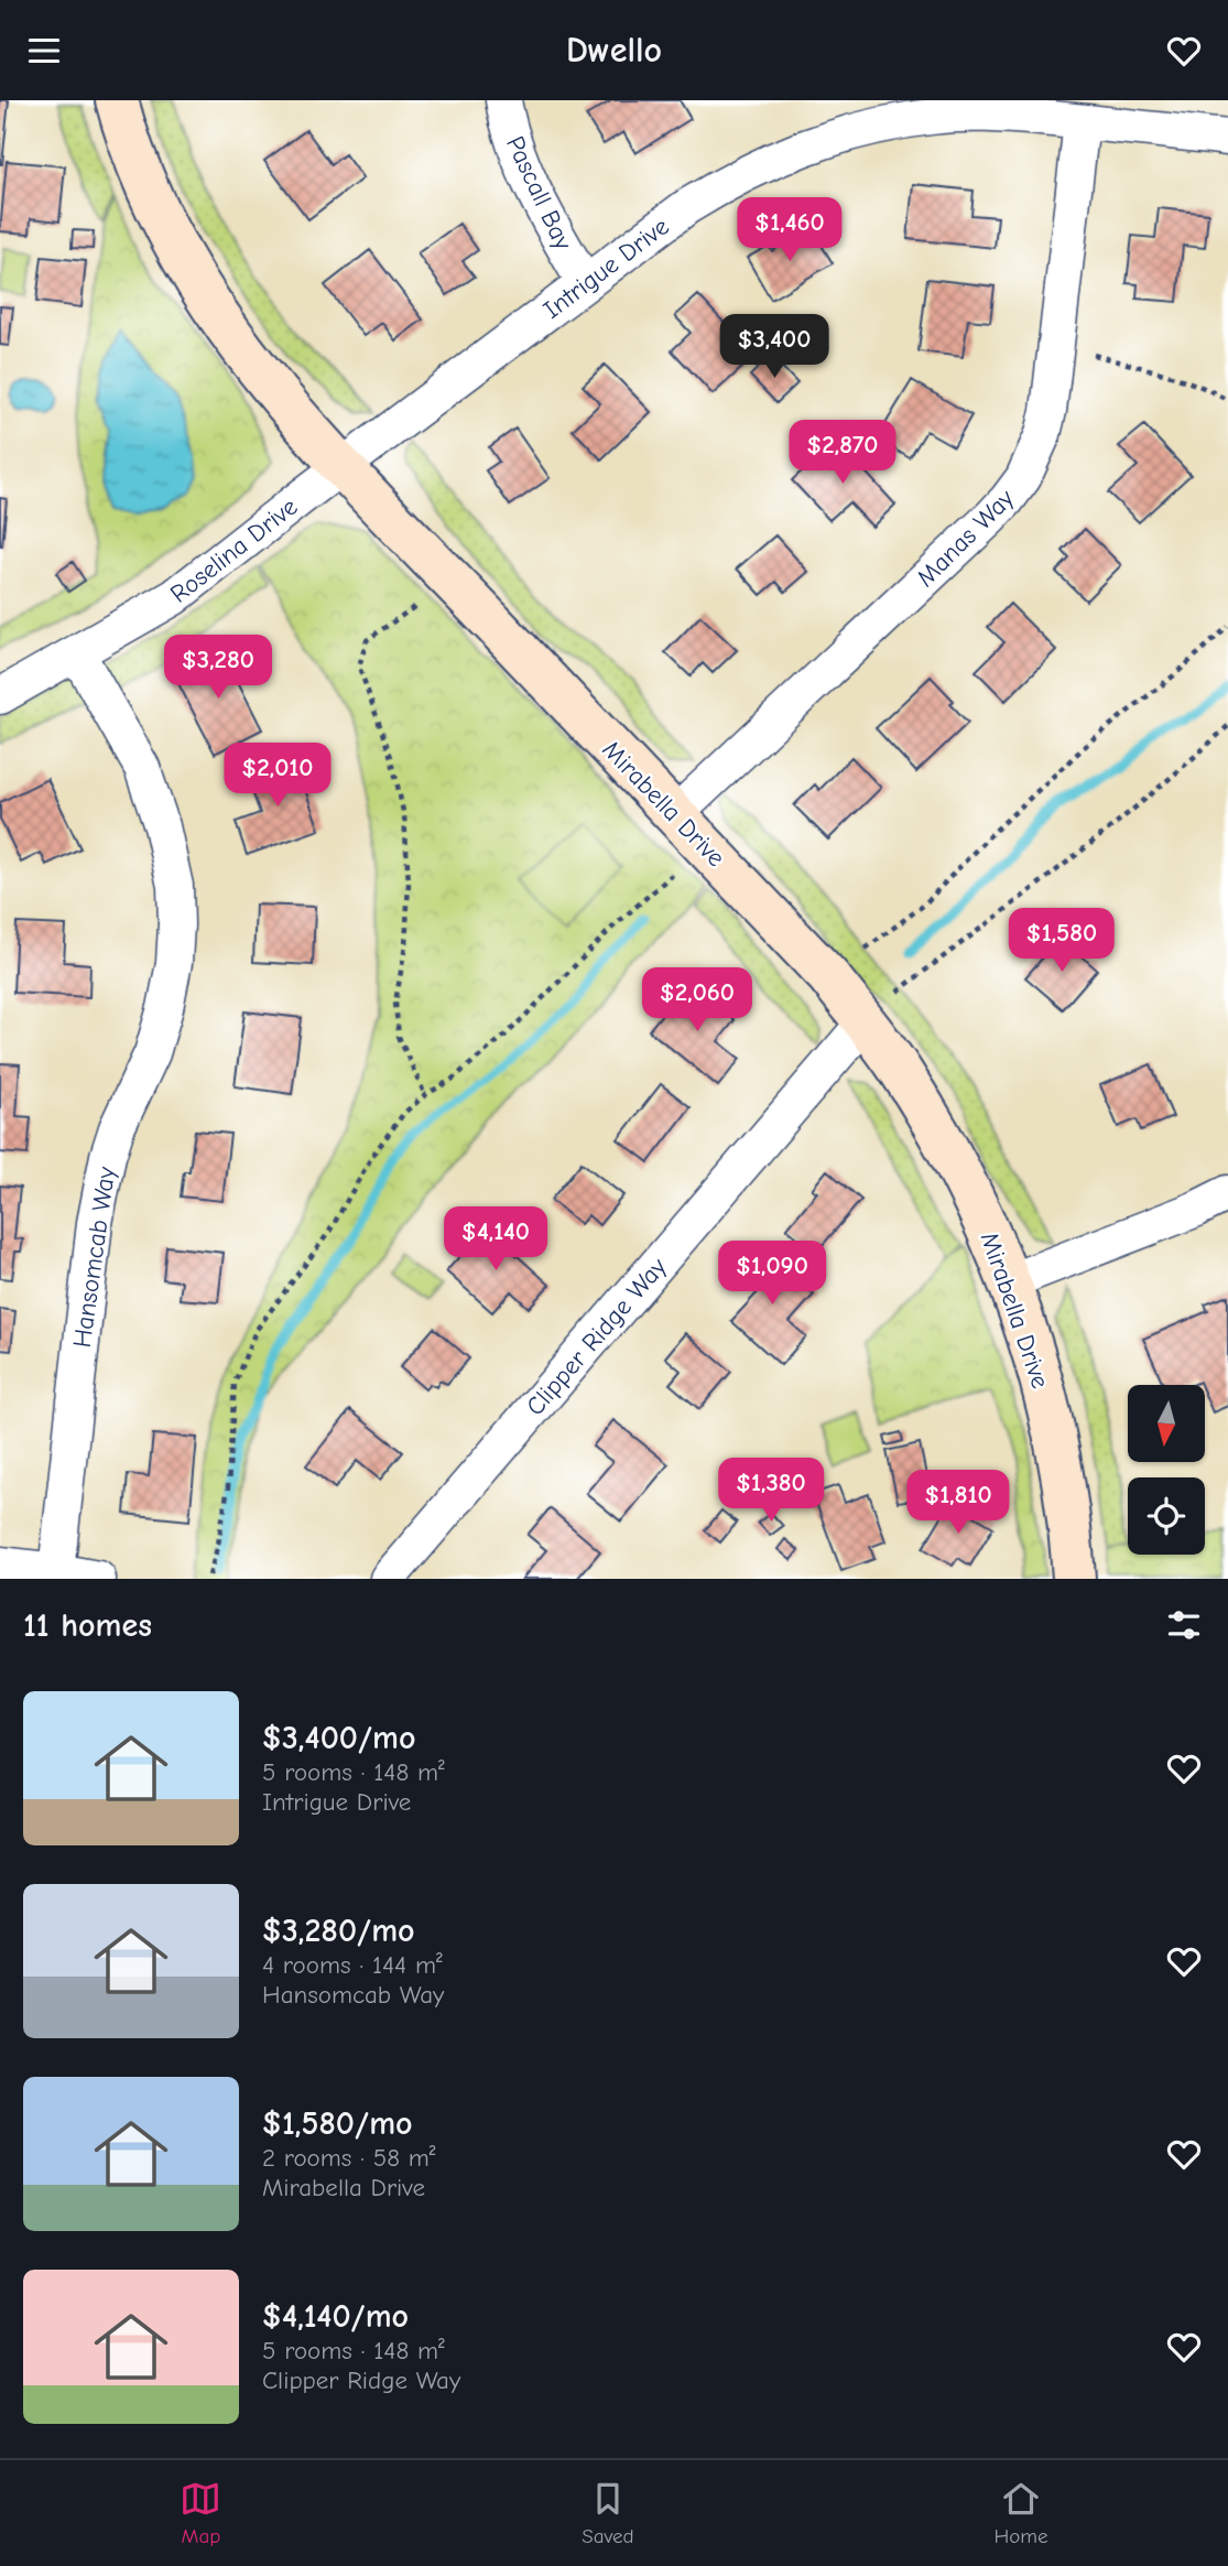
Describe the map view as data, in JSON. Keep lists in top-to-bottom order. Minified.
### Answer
{"streets":{"street":["Pascall Bay","Intrigue Drive","Manas Way","Roselina Drive","Mirabella Drive","Hansomcab Way","Clipper Ridge Way"]},"crossings":[["Pascall Bay","Intrigue Drive"],["Intrigue Drive","Manas Way"],["Intrigue Drive","Roselina Drive"],["Intrigue Drive","Mirabella Drive"],["Manas Way","Mirabella Drive"],["Roselina Drive","Mirabella Drive"],["Roselina Drive","Hansomcab Way"],["Mirabella Drive","Clipper Ridge Way"]],"north":"bottom","page":{"header":"Dwello","price":["$1,460","$3,400","$2,870","$3,280","$2,010","$1,580","$2,060","$4,140","$1,090","$1,380","$1,810"],"heading":"11 homes","list":[{"name":"$3,400/mo","note":"5 rooms · 148 m² · Intrigue Drive"},{"name":"$3,280/mo","note":"4 rooms · 144 m² · Hansomcab Way"},{"name":"$1,580/mo","note":"2 rooms · 58 m² · Mirabella Drive"},{"name":"$4,140/mo","note":"5 rooms · 148 m² · Clipper Ridge Way"}],"tabs":["Map","Saved","Home"]}}
